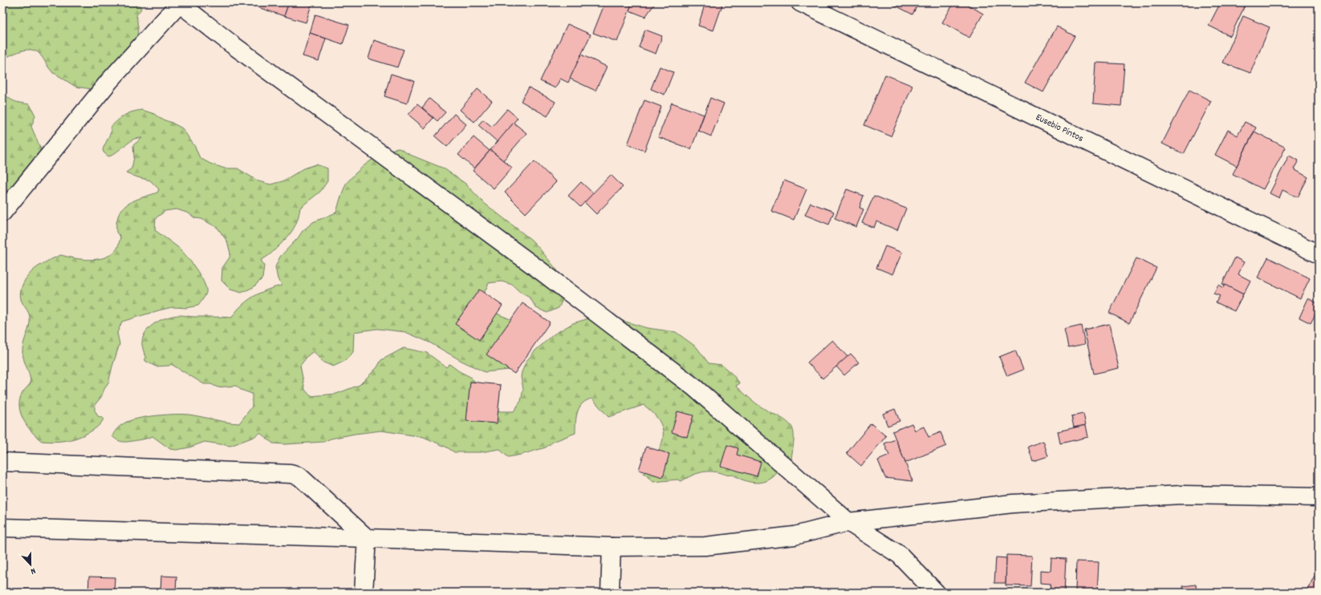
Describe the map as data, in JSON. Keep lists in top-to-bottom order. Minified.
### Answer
{"streets":{"street":["Eusebio Pintos"]},"north":"bottom"}
